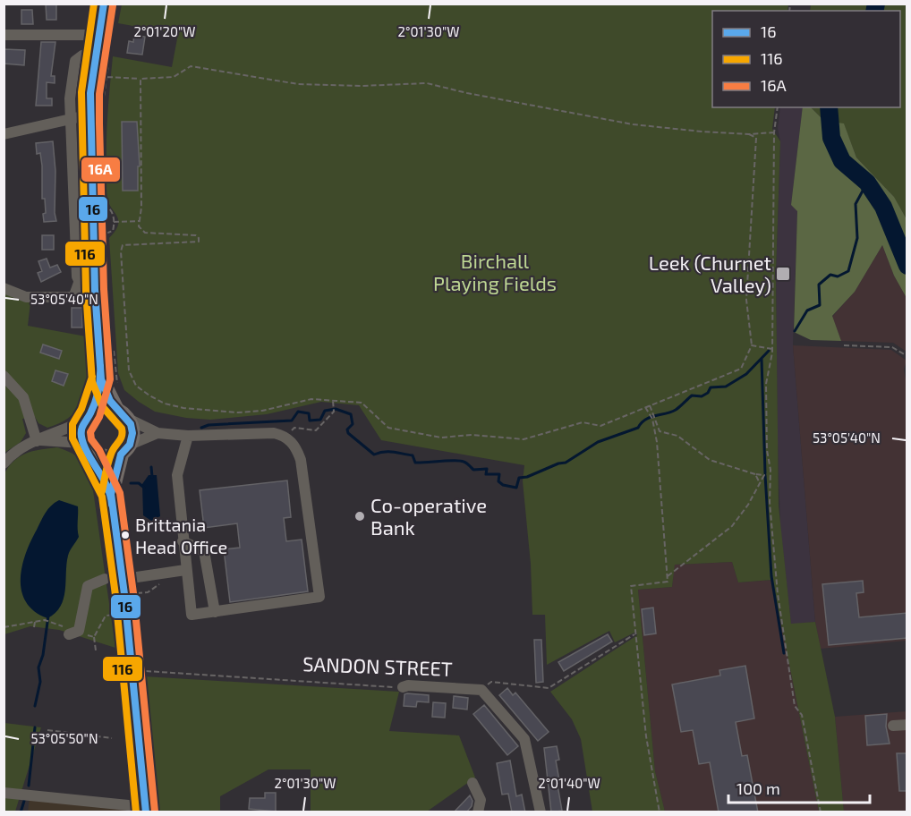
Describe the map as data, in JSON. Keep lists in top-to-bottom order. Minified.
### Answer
{"streets":{"street":["SANDON STREET"]},"parks":["Birchall Playing Fields"],"places":{"transit":["Leek (Churnet Valley)"],"other":["Co-operative Bank","Brittania Head Office"]},"lines":["transit line 16","transit line 116","transit line 16A"],"legend":["16","116","16A"],"scale_bar":"100 m","coordinates":["2°01'20\"W","2°01'30\"W","53°05'40\"N","53°05'50\"N","2°01'40\"W"]}
